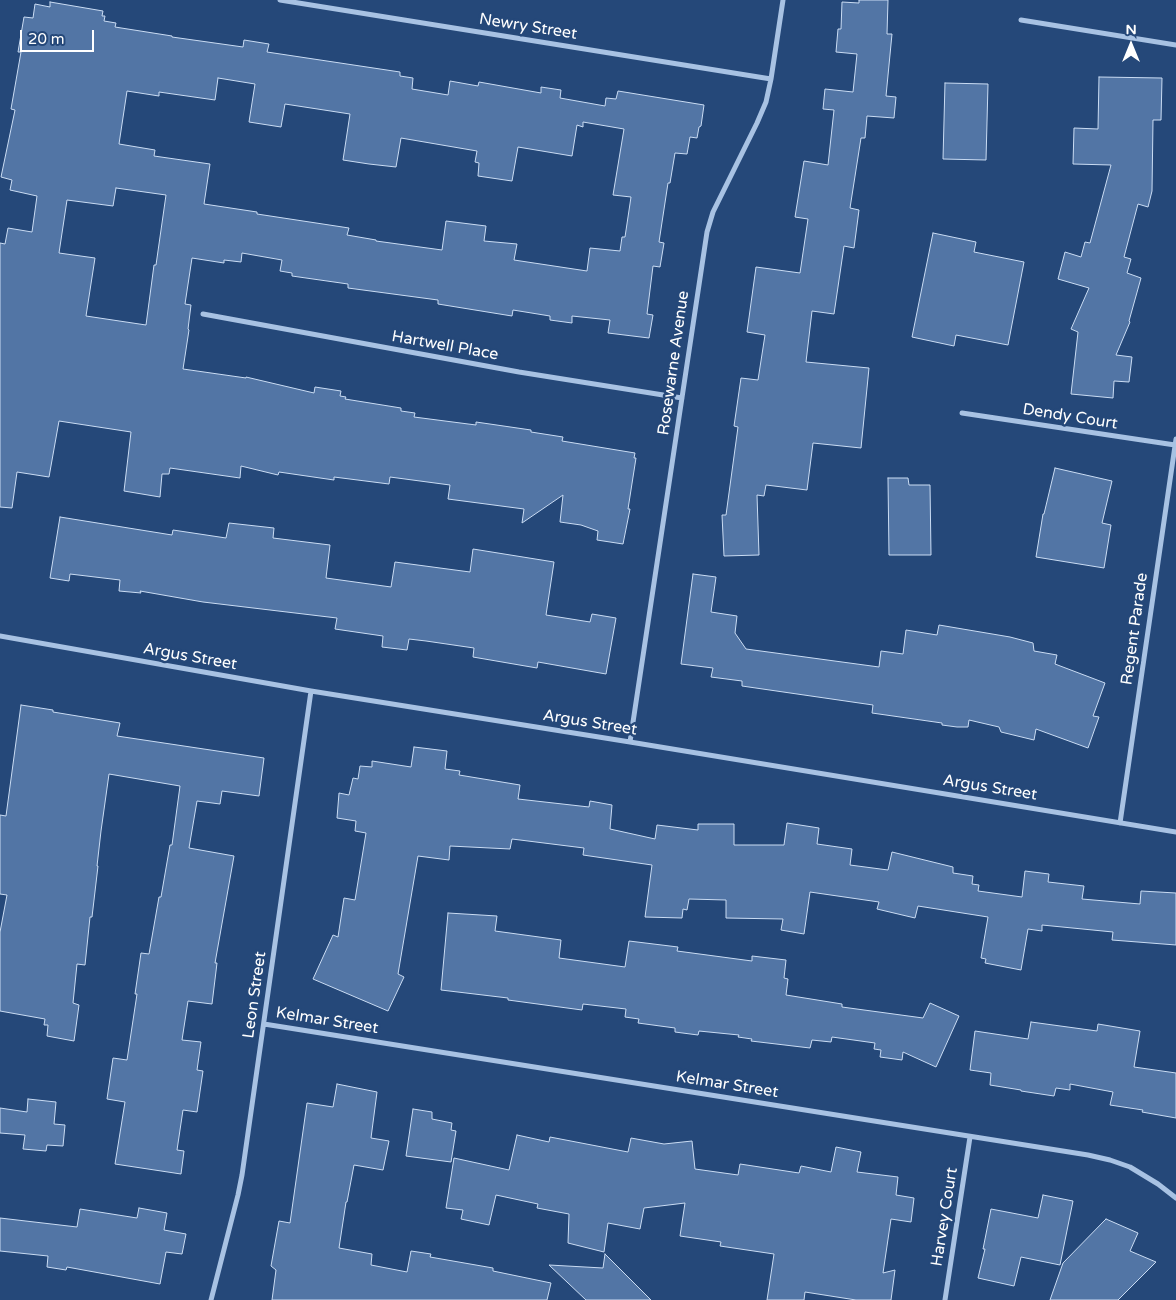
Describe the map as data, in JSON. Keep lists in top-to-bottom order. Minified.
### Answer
{"streets":{"street":["Newry Street","Hartwell Place","Rosewarne Avenue","Dendy Court","Regent Parade","Argus Street","Leon Street","Kelmar Street","Harvey Court"]},"crossings":[["Newry Street","Rosewarne Avenue"],["Hartwell Place","Rosewarne Avenue"],["Rosewarne Avenue","Argus Street"],["Dendy Court","Regent Parade"],["Regent Parade","Argus Street"],["Argus Street","Leon Street"],["Leon Street","Kelmar Street"],["Kelmar Street","Harvey Court"]],"scale_bar":"20 m","north":"top"}
